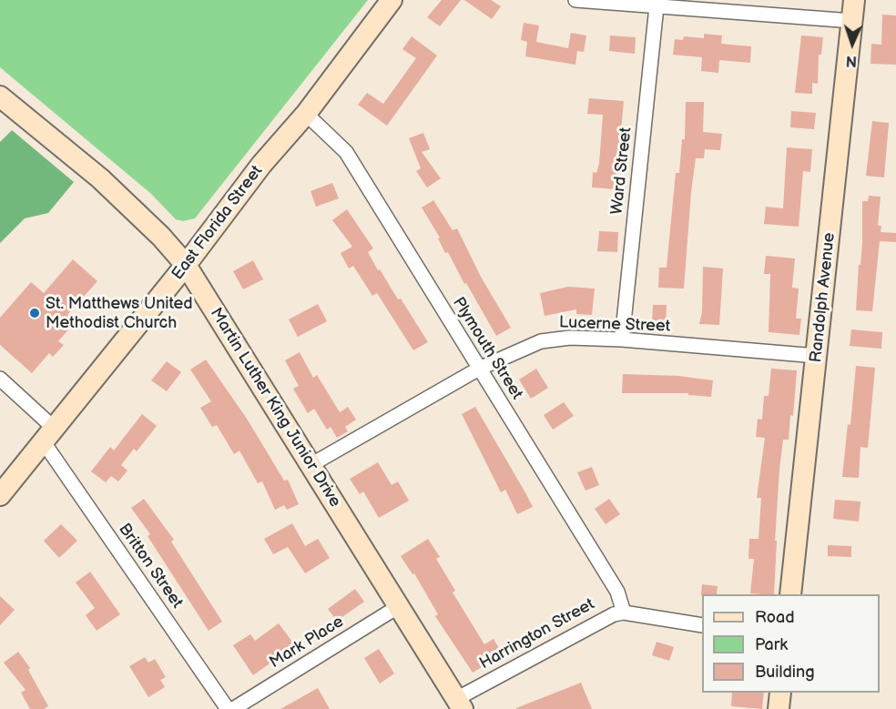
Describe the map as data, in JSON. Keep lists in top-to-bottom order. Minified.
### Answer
{"streets":{"main road":["East Florida Street","Randolph Avenue","Martin Luther King Junior Drive"],"street":["Ward Street","Lucerne Street","Plymouth Street","Britton Street","Harrington Street","Mark Place"]},"crossings":[["Ward Street","Lucerne Street"],["East Florida Street","Plymouth Street"],["East Florida Street","Martin Luther King Junior Drive"],["East Florida Street","Britton Street"],["Randolph Avenue","Lucerne Street"],["Lucerne Street","Plymouth Street"],["Lucerne Street","Martin Luther King Junior Drive"],["Plymouth Street","Harrington Street"],["Martin Luther King Junior Drive","Harrington Street"],["Martin Luther King Junior Drive","Mark Place"]],"places":["St. Matthews United Methodist Church"],"legend":["Road","Park","Building"],"north":"bottom"}
